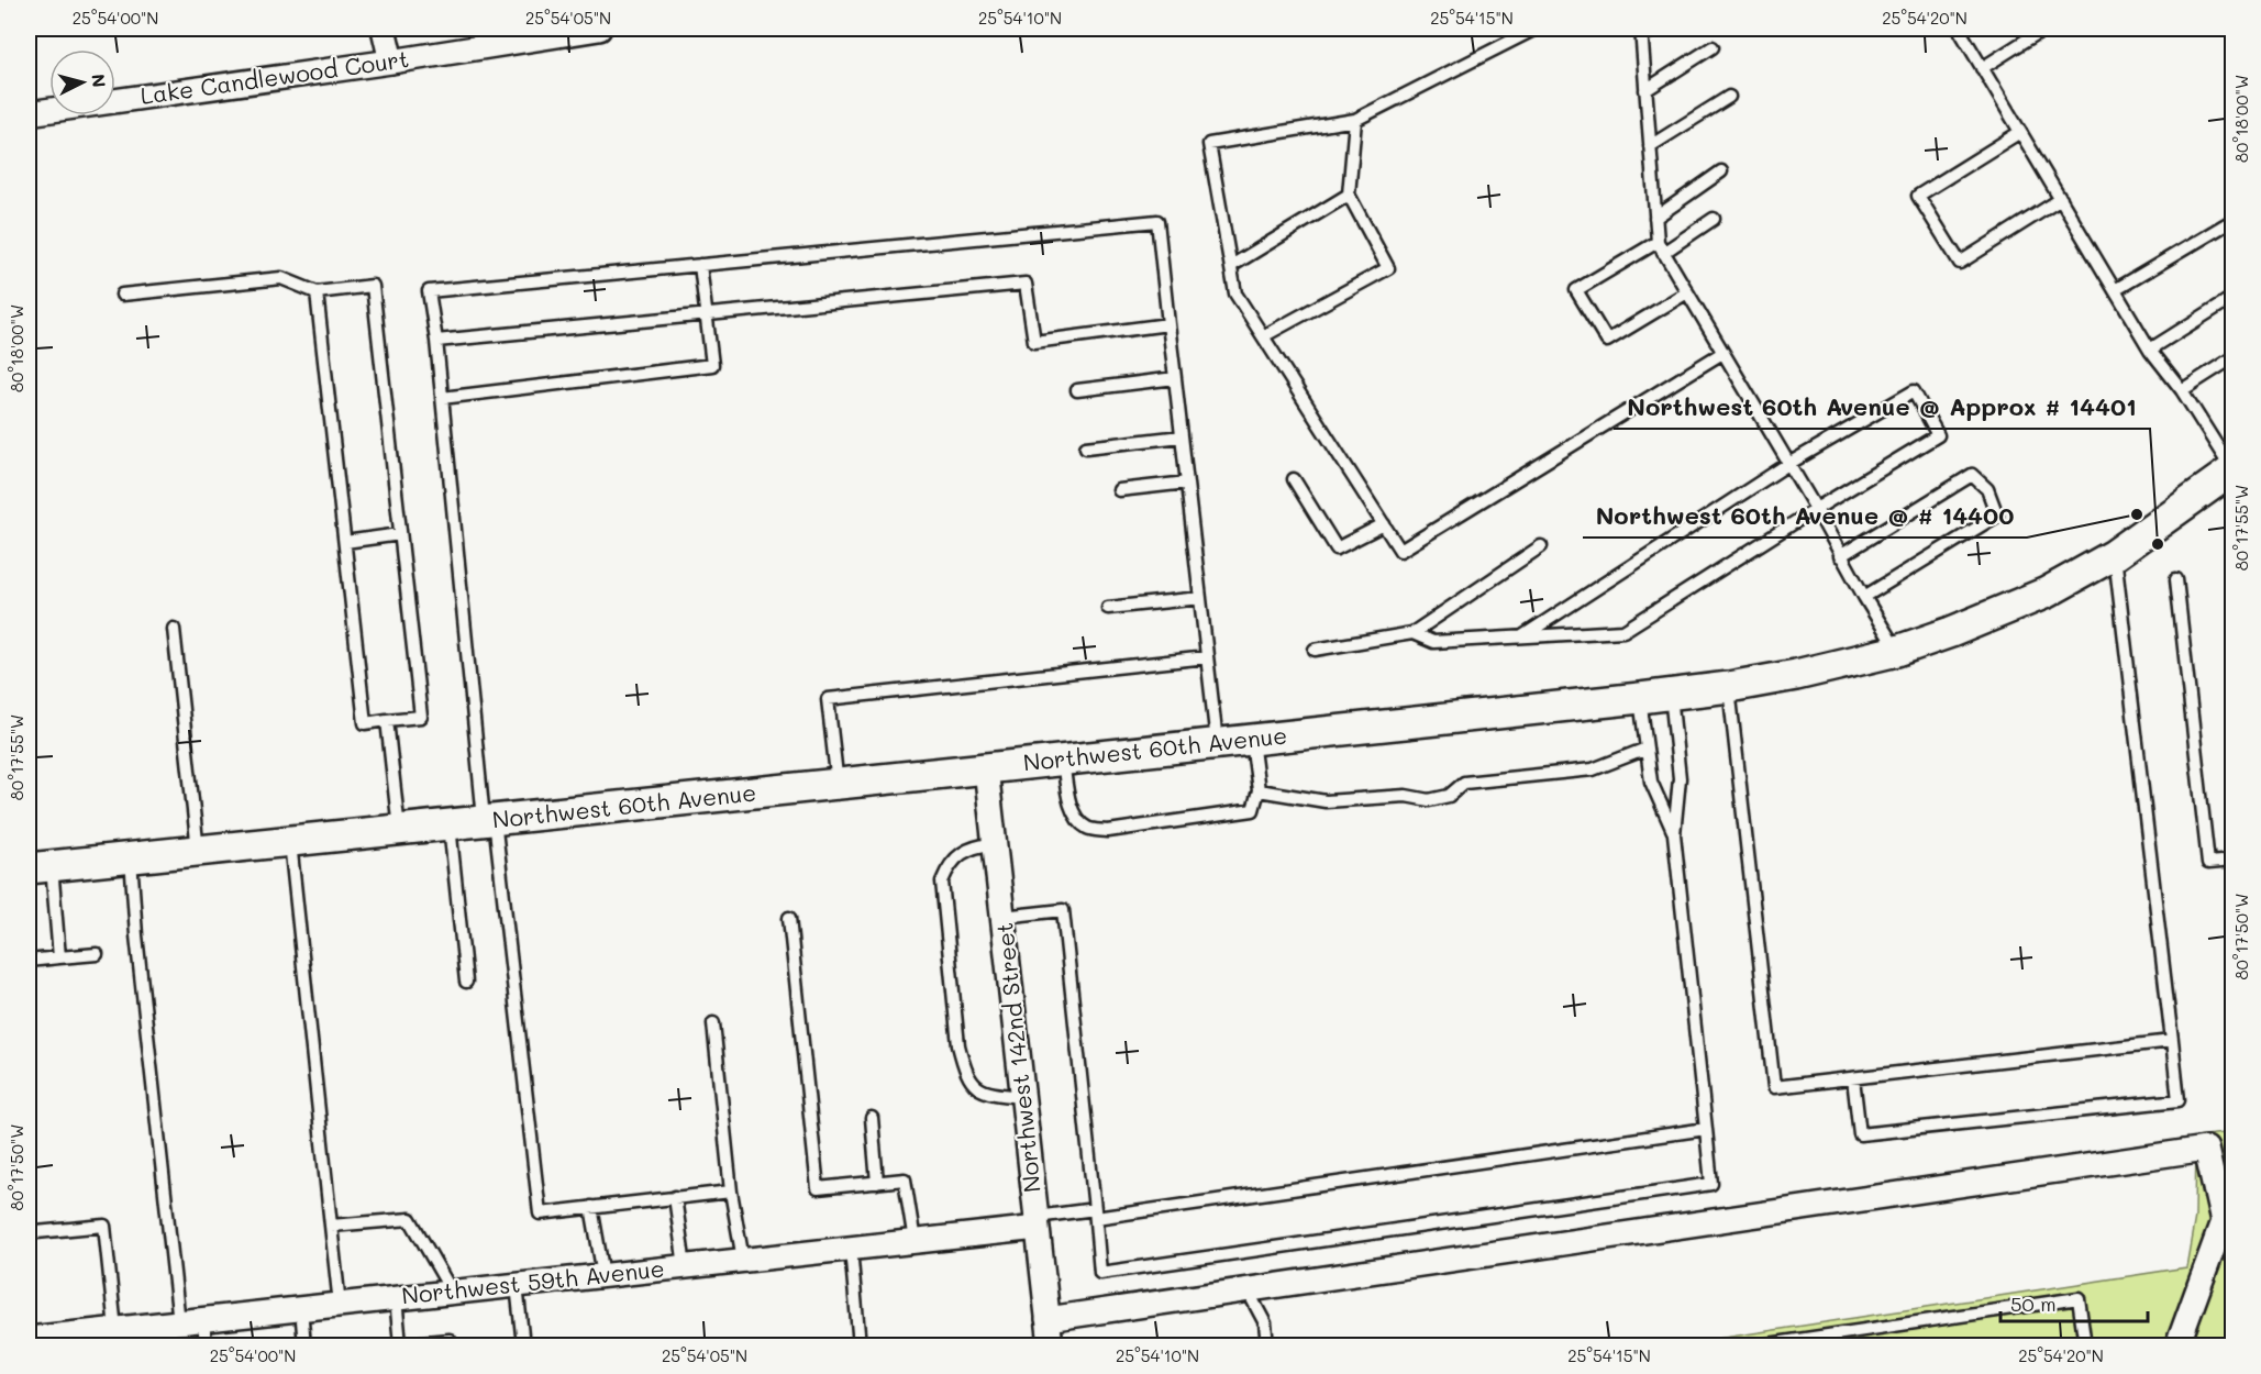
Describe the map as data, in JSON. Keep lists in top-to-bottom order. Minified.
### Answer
{"streets":{"street":["Lake Candlewood Court","Northwest 60th Avenue","Northwest 142nd Street","Northwest 59th Avenue"]},"crossings":[["Northwest 60th Avenue","Northwest 142nd Street"],["Northwest 142nd Street","Northwest 59th Avenue"]],"places":["Northwest 60th Avenue @ # 14400","Northwest 60th Avenue @ Approx # 14401"],"scale_bar":"50 m","north":"right","coordinates":["25°54'00\"N","25°54'05\"N","25°54'10\"N","25°54'15\"N","25°54'20\"N","80°18'00\"W","80°17'55\"W","80°17'50\"W"]}
